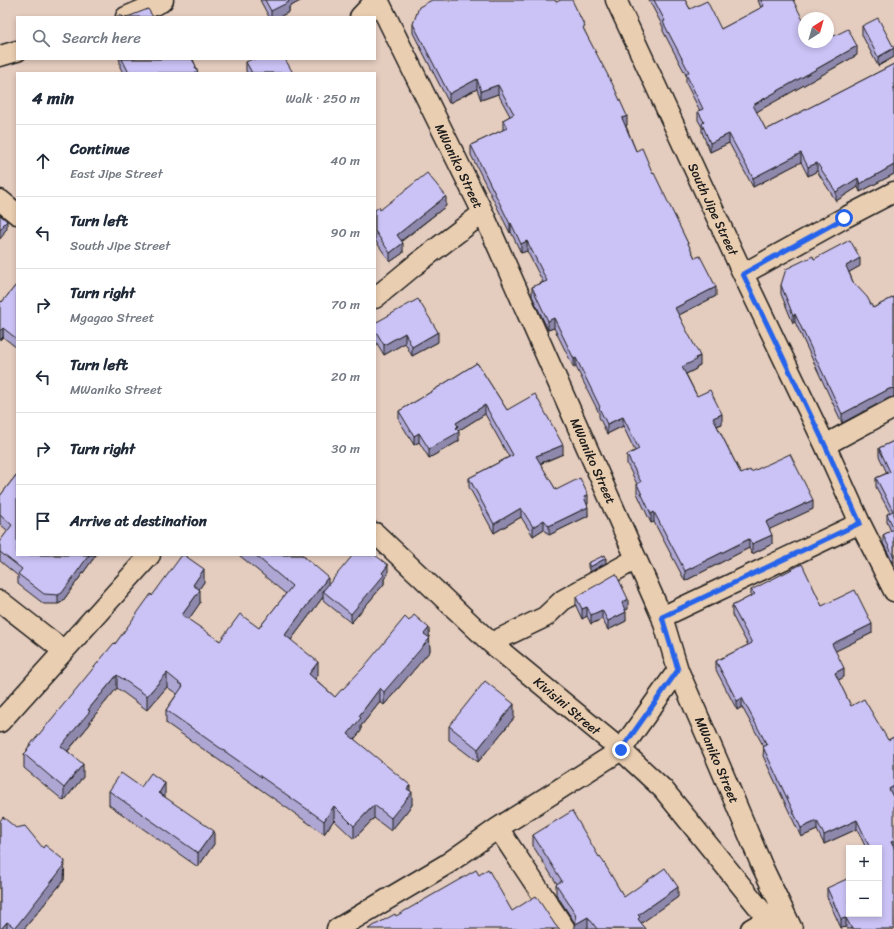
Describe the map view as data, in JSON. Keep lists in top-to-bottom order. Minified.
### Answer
{"streets":{"street":["MWaniko Street","South Jipe Street","Kivisini Street"]},"north":"top right","page":{"search":"Search here","heading":["4 min","Walk · 250 m"],"list":[["Continue","East Jipe Street","40 m"],["Turn left","South Jipe Street","90 m"],["Turn right","Mgagao Street","70 m"],["Turn left","MWaniko Street","20 m"],["Turn right","30 m"],"Arrive at destination"],"map_buttons":["+","−"]}}
